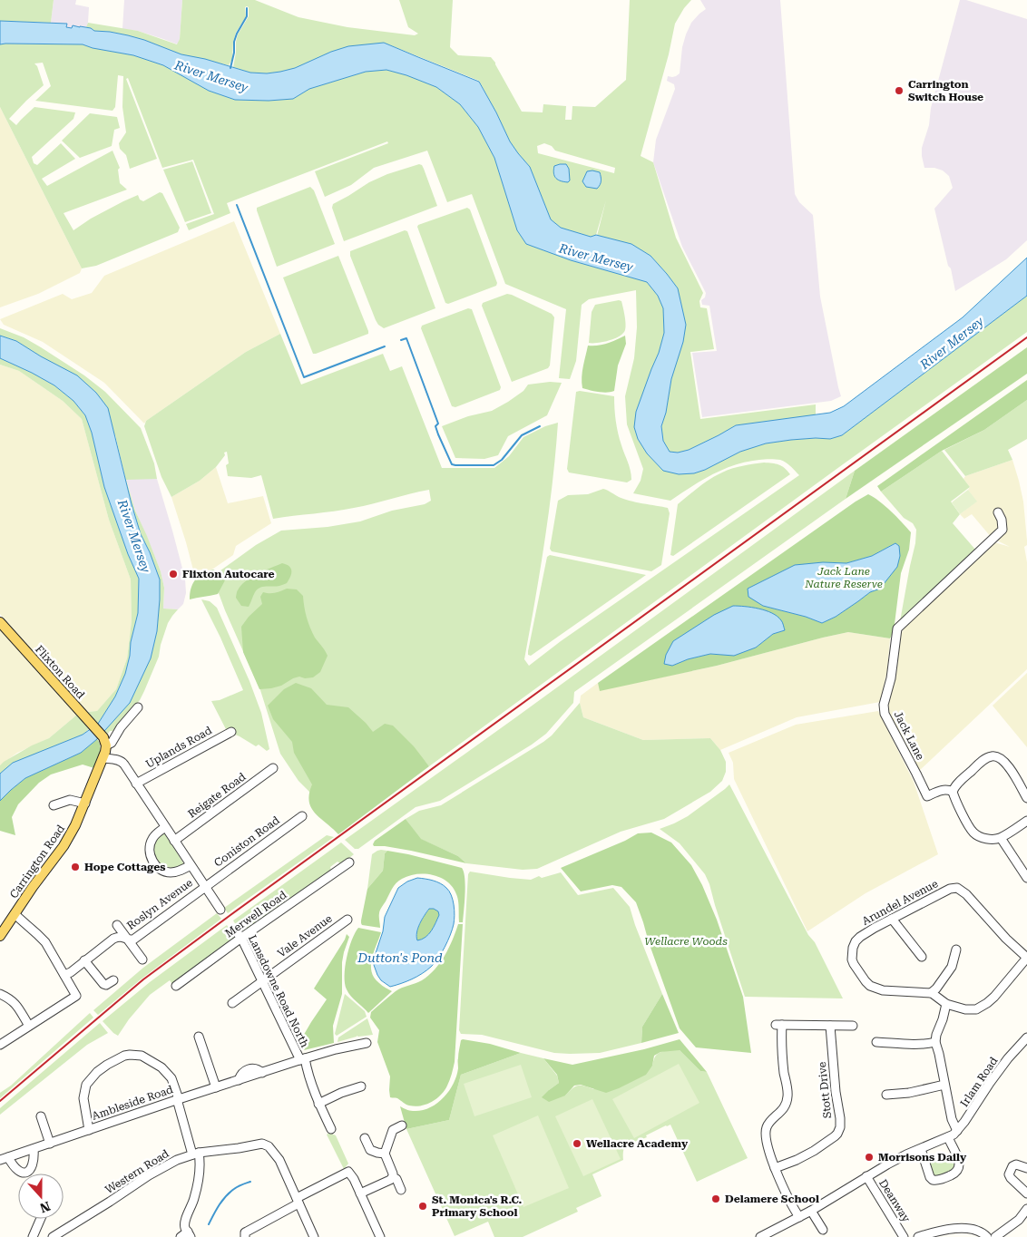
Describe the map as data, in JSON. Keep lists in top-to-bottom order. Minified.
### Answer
{"streets":{"main road":["Flixton Road","Carrington Road"],"street":["Jack Lane","Uplands Road","Reigate Road","Coniston Road","Arundel Avenue","Roslyn Avenue","Merwell Road","Vale Avenue","Lansdowne Road North","Irlam Road","Stott Drive","Ambleside Road","Western Road","Deanway"]},"crossings":[["Flixton Road","Carrington Road"],["Coniston Road","Roslyn Avenue"],["Merwell Road","Lansdowne Road North"],["Vale Avenue","Lansdowne Road North"],["Lansdowne Road North","Ambleside Road"],["Irlam Road","Deanway"]],"water":["River Mersey","Dutton's Pond"],"parks":["Jack Lane Nature Reserve","Wellacre Woods"],"places":["Carrington Switch House","Flixton Autocare","Hope Cottages","Wellacre Academy","Morrisons Daily","Delamere School","St. Monica's R.C. Primary School"],"north":"bottom"}
